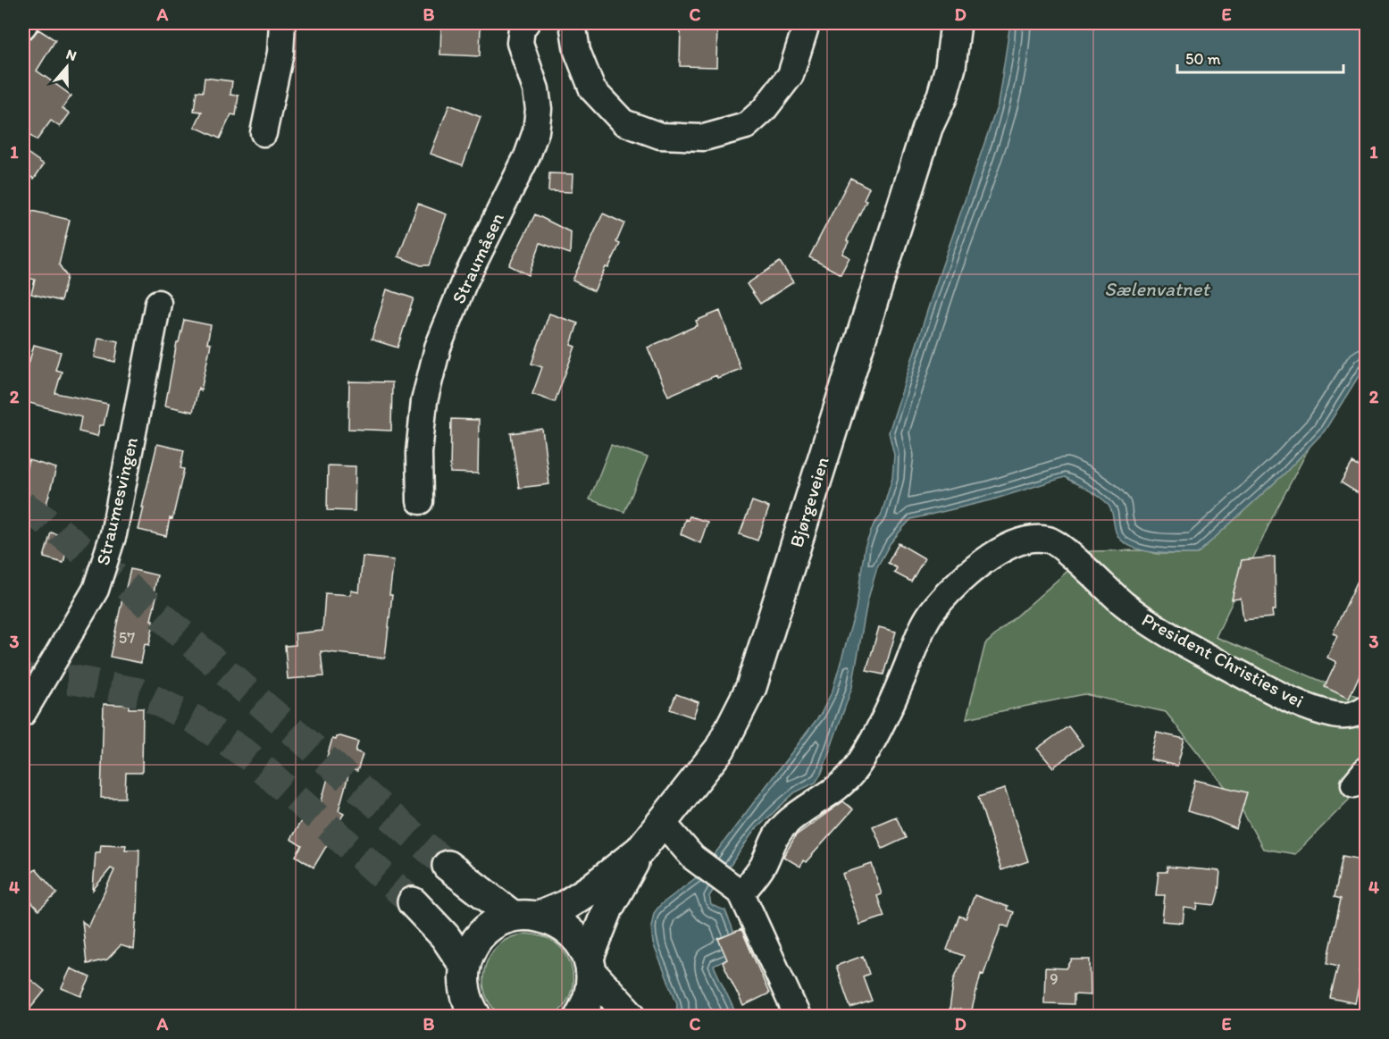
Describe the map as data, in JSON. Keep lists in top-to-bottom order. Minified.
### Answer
{"streets":{"main road":["Bjørgeveien"],"street":["Straumåsen","Straumesvingen","President Christies vei"]},"water":["Sælenvatnet"],"house_numbers":["57","9"],"scale_bar":"50 m","north":"top","grid":{"columns":["A","B","C","D","E"],"rows":["1","2","3","4"]}}
